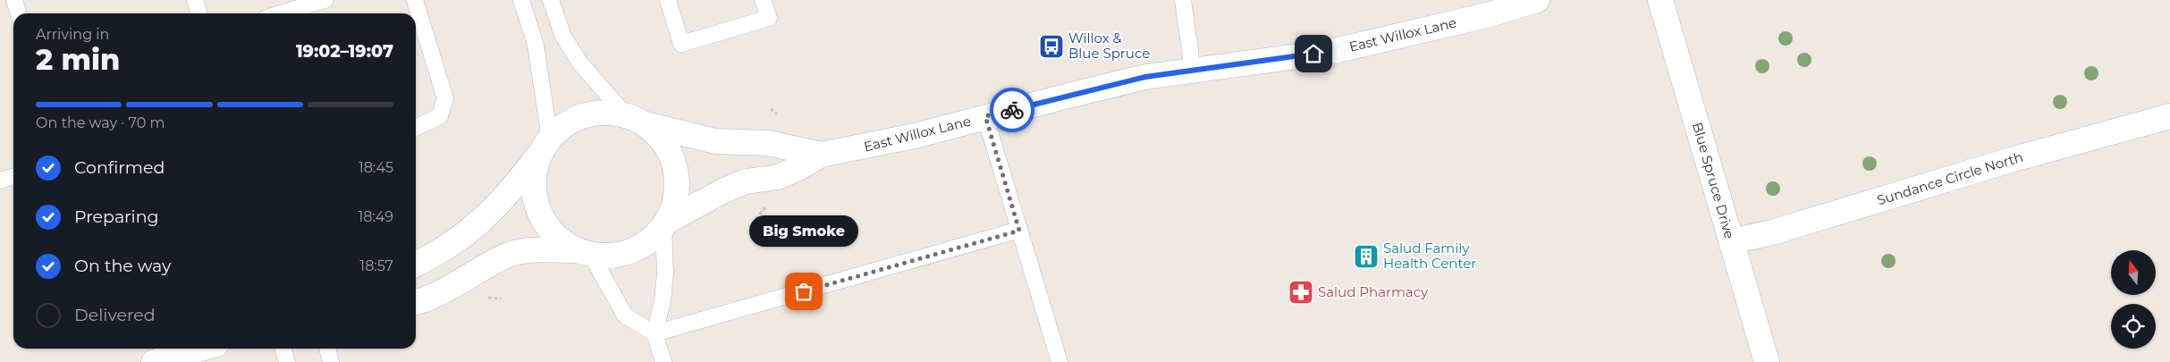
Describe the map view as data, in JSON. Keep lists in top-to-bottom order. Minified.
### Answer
{"streets":{"main road":["East Willox Lane","Sundance Circle North","Blue Spruce Drive"]},"crossings":[["Sundance Circle North","Blue Spruce Drive"]],"places":{"bus stop":["Willox & Blue Spruce"],"building":["Salud Family Health Center"],"other":["Big Smoke"],"pharmacy":["Salud Pharmacy"]},"north":"top","page":{"heading":["2 min","Arriving in","19:02–19:07"],"bar":"On the way · 70 m","list":[["Confirmed","18:45"],["Preparing","18:49"],["On the way","18:57"],"Delivered"],"bubble":"Big Smoke"}}
